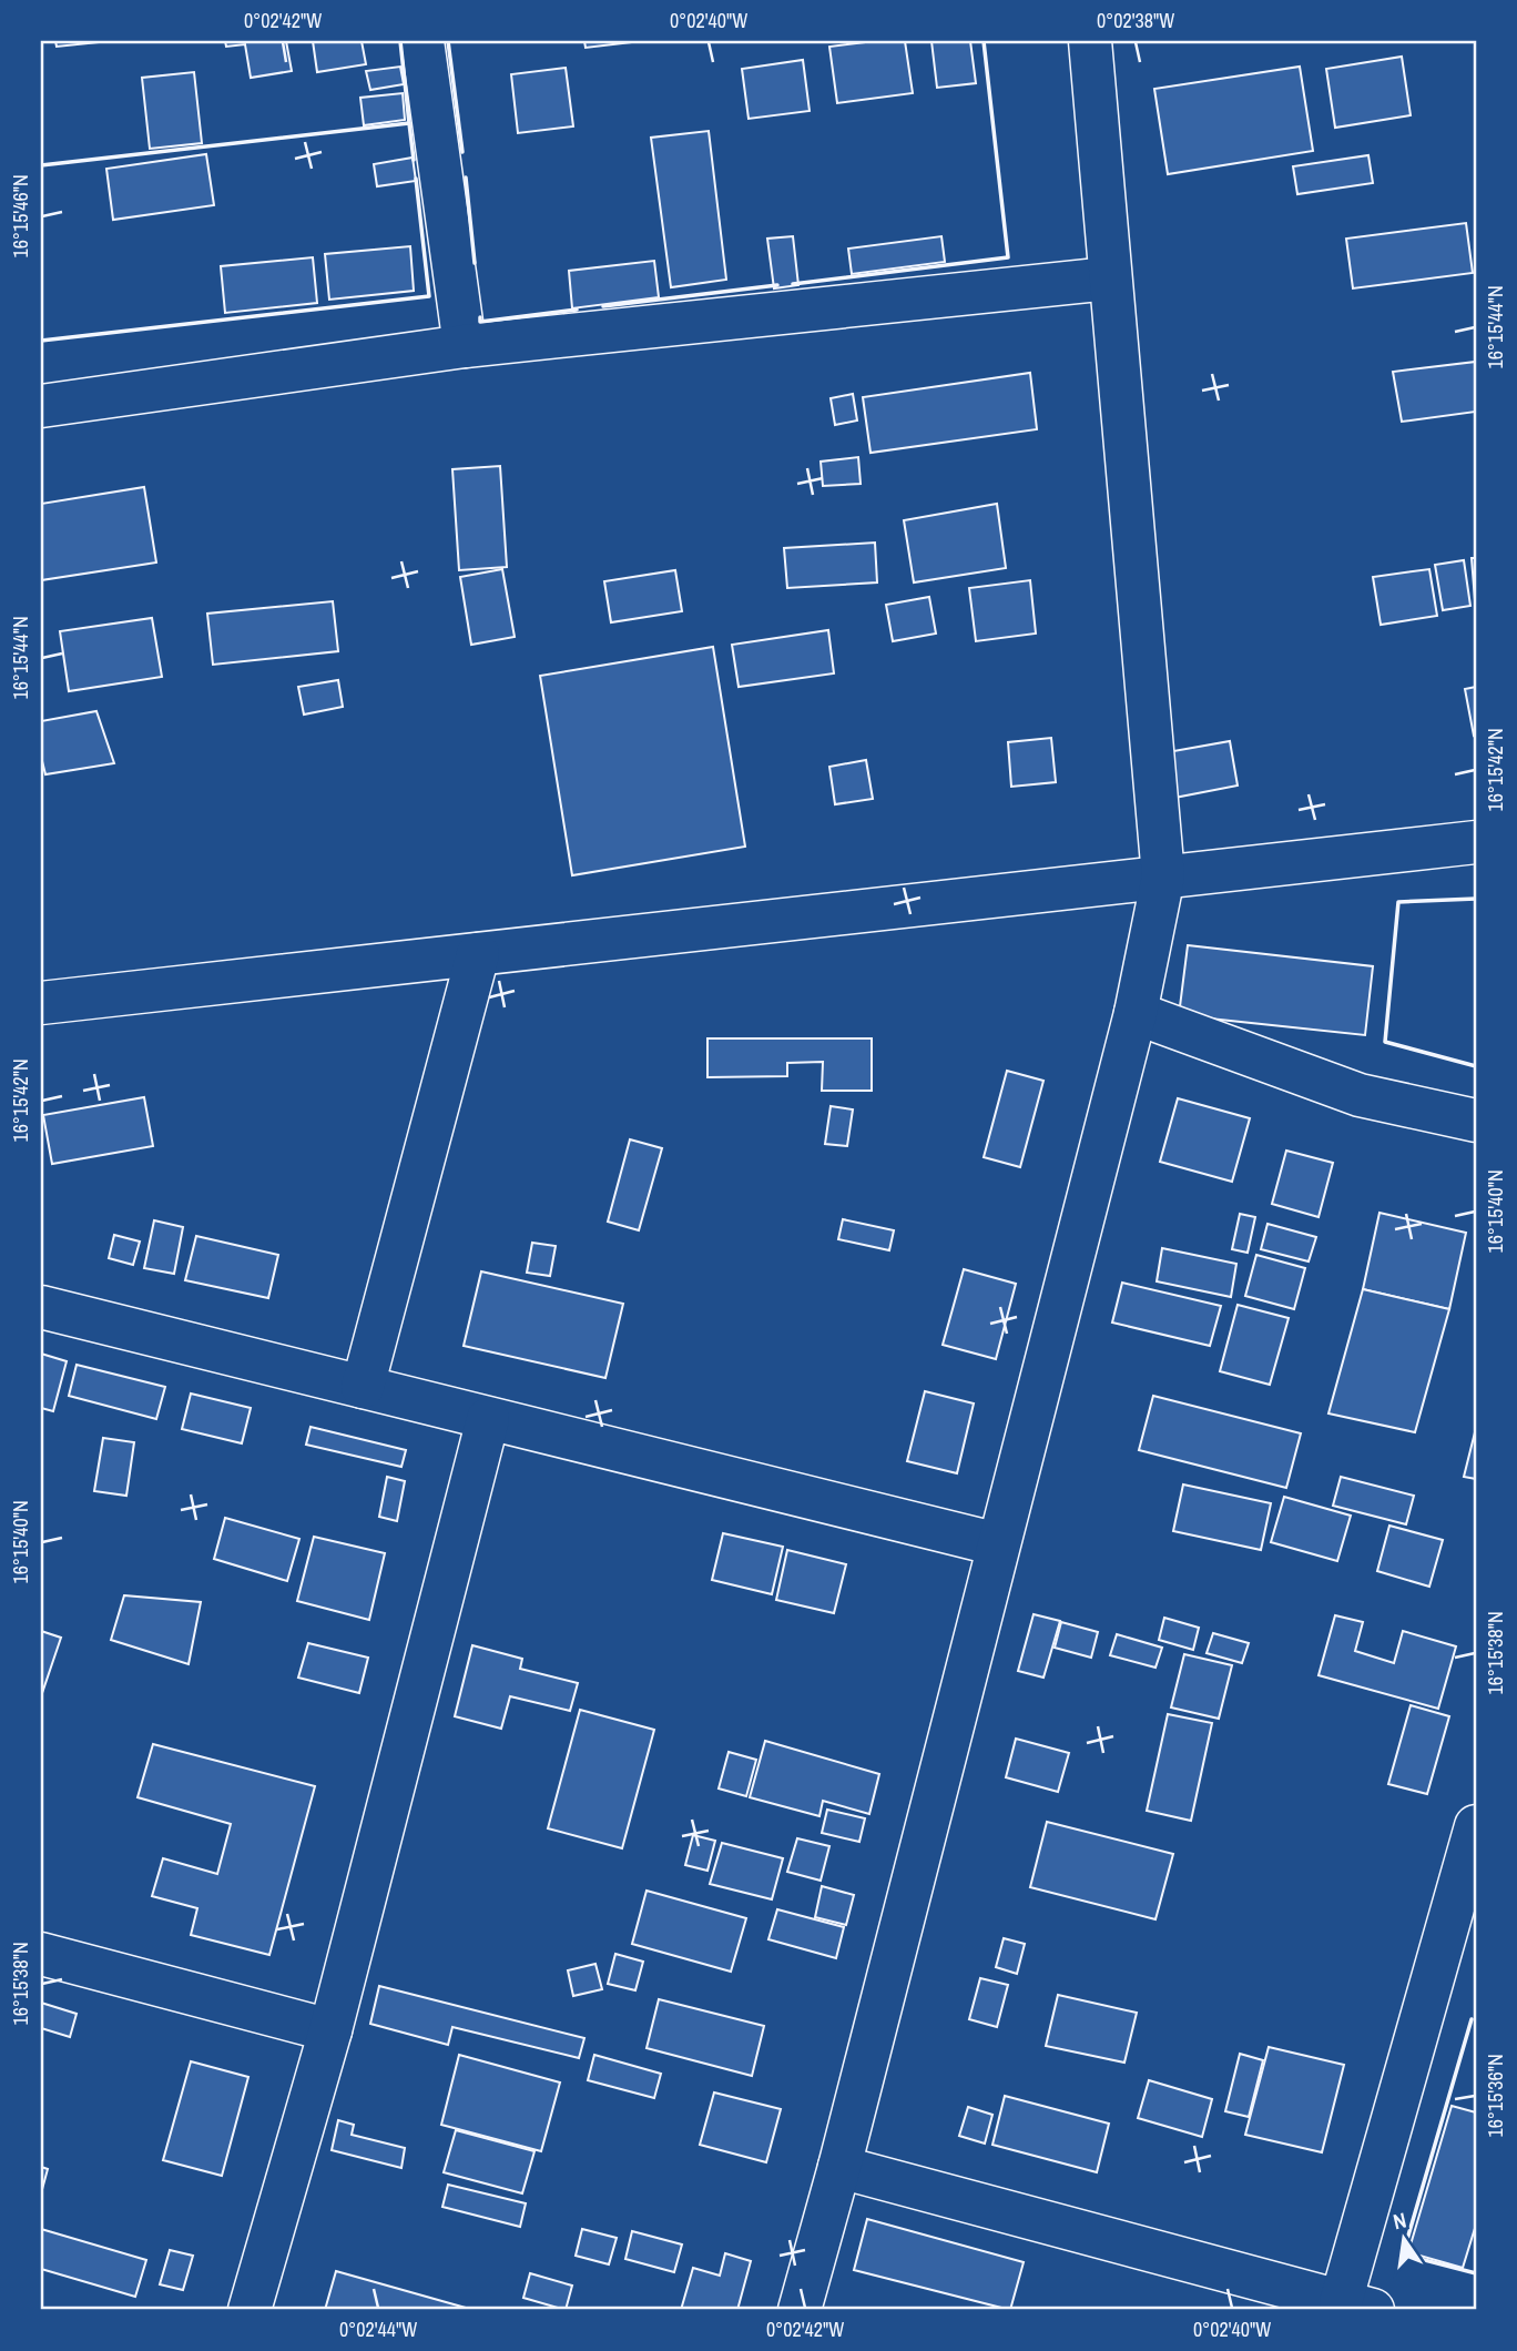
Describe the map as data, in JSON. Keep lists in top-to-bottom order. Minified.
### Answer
{"north":"top","coordinates":["0°02'42\"W","0°02'40\"W","0°02'38\"W","16°15'46\"N","16°15'44\"N","16°15'42\"N","16°15'40\"N","16°15'38\"N","16°15'36\"N","0°02'44\"W"]}
